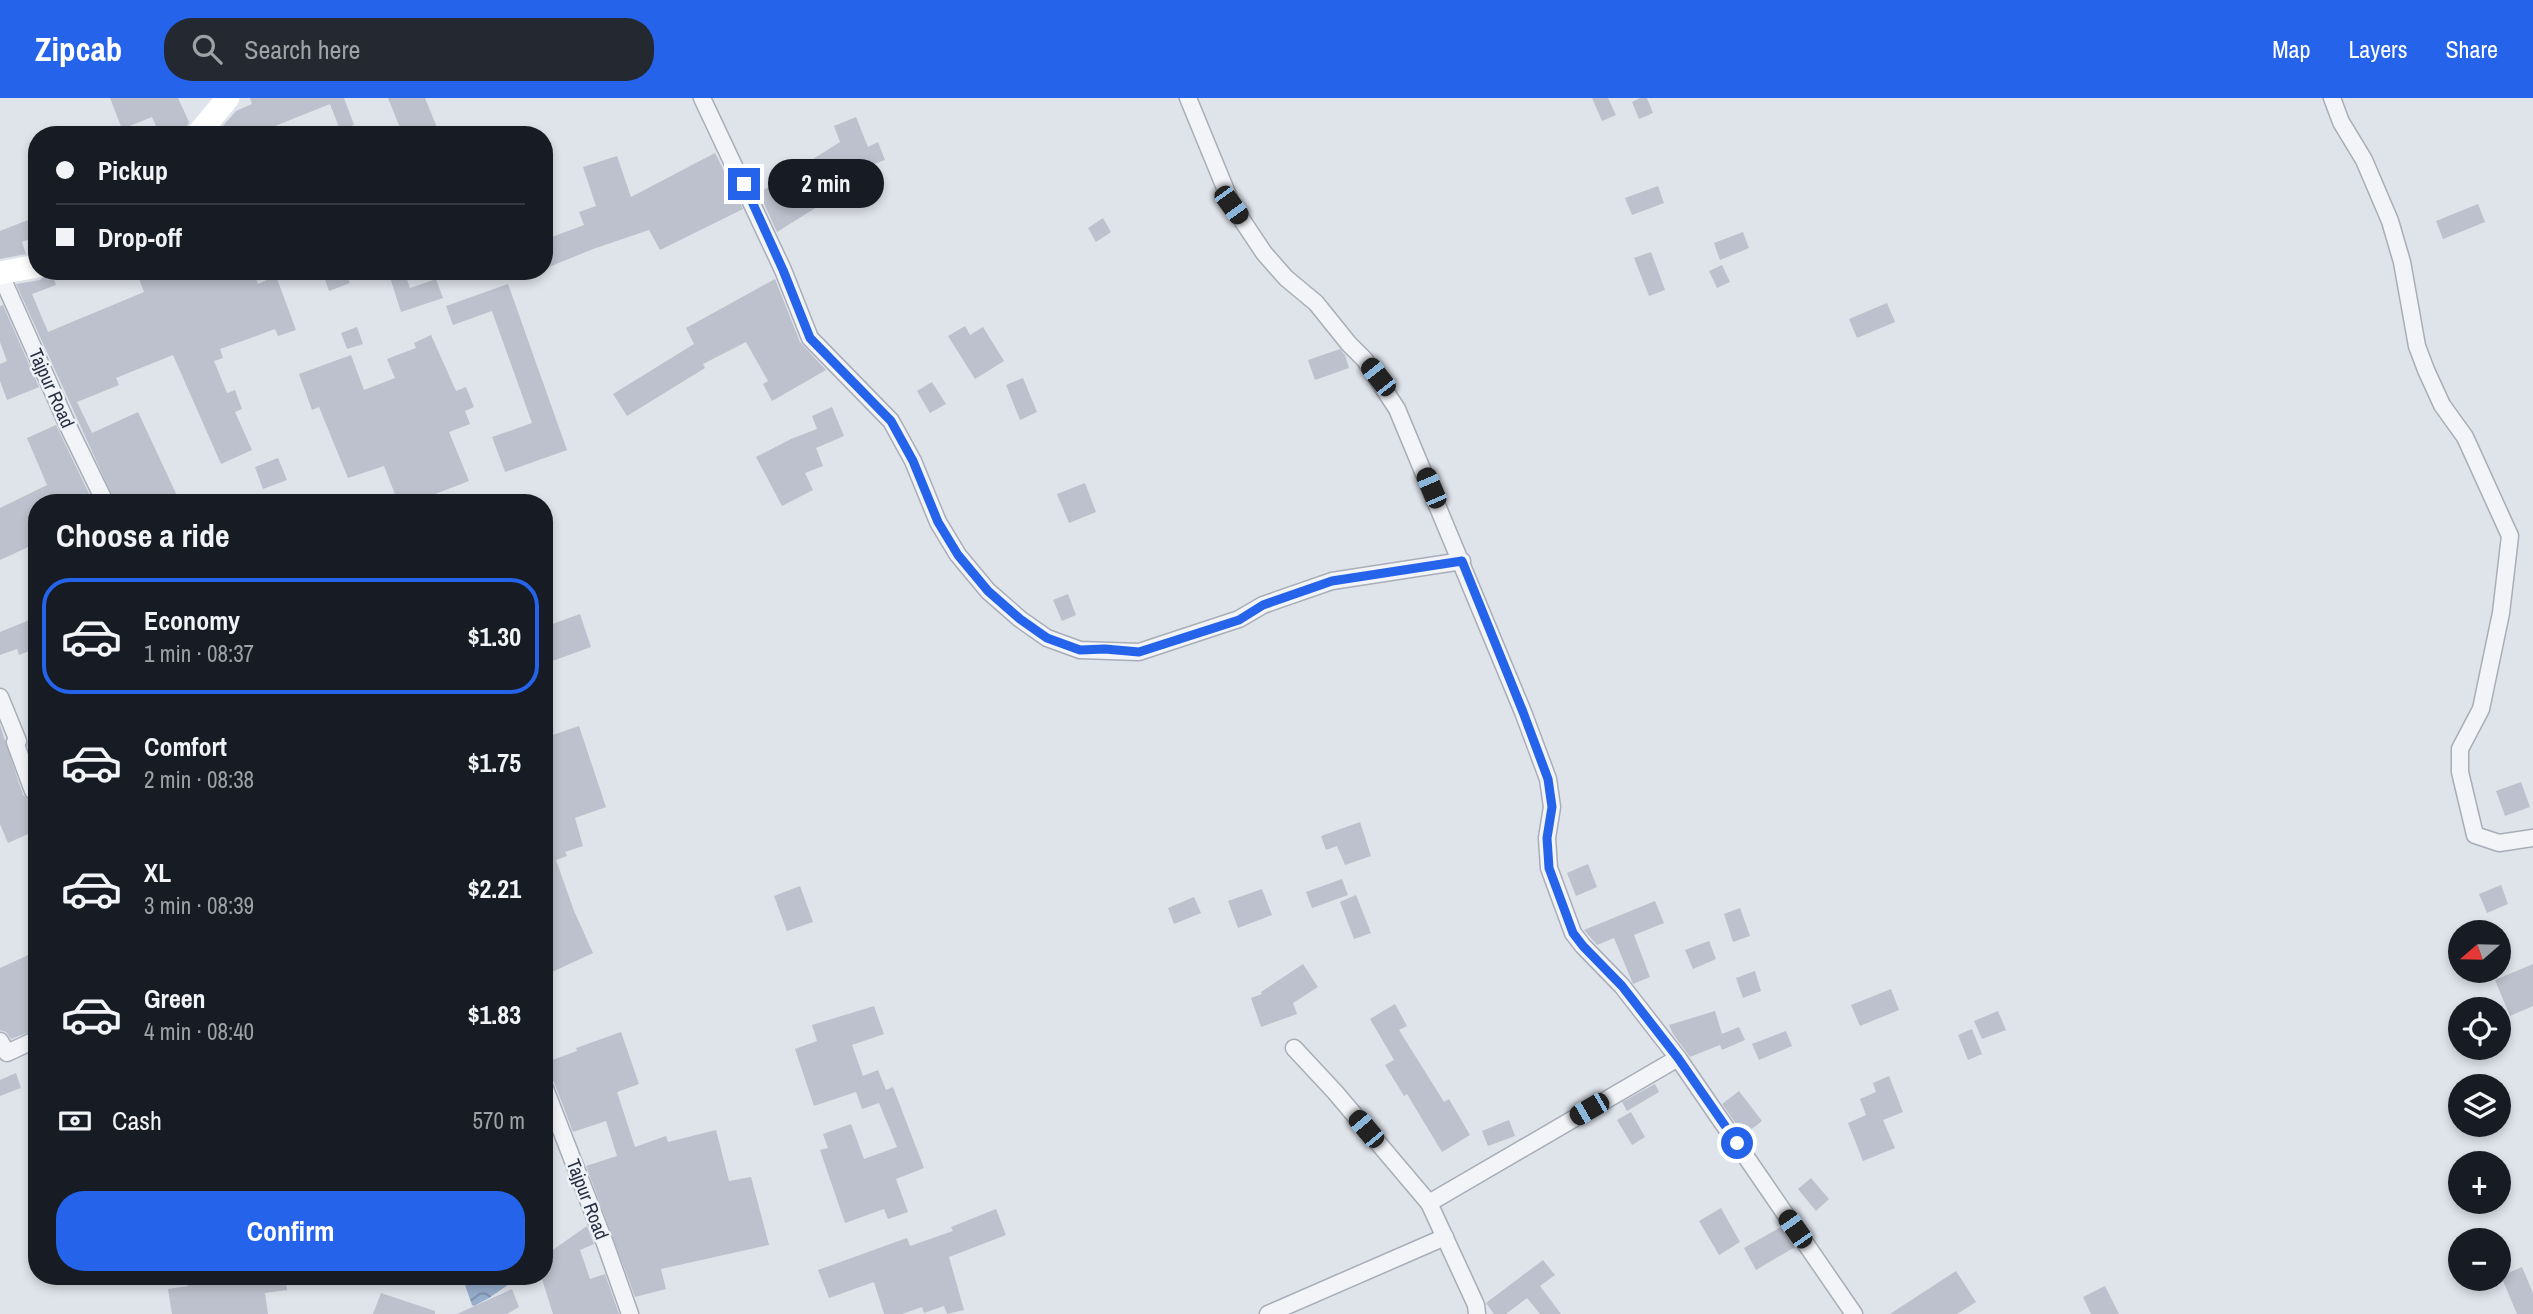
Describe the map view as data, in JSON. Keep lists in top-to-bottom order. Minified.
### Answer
{"streets":{"street":["Tajpur Road"]},"north":"left","page":{"header":"Zipcab","search":"Search here","nav":["Map","Layers","Share"],"banner":["Pickup","Drop-off"],"bubble":"2 min","heading":"Choose a ride","list":[{"name":"Economy","note":"1 min · 08:37","value":"$1.30"},{"name":"Comfort","note":"2 min · 08:38","value":"$1.75"},{"name":"XL","note":"3 min · 08:39","value":"$2.21"},{"name":"Green","note":"4 min · 08:40","value":"$1.83"}],"map_buttons":["+","−"],"pay":["Cash","570 m"],"buttons":"Confirm"}}
